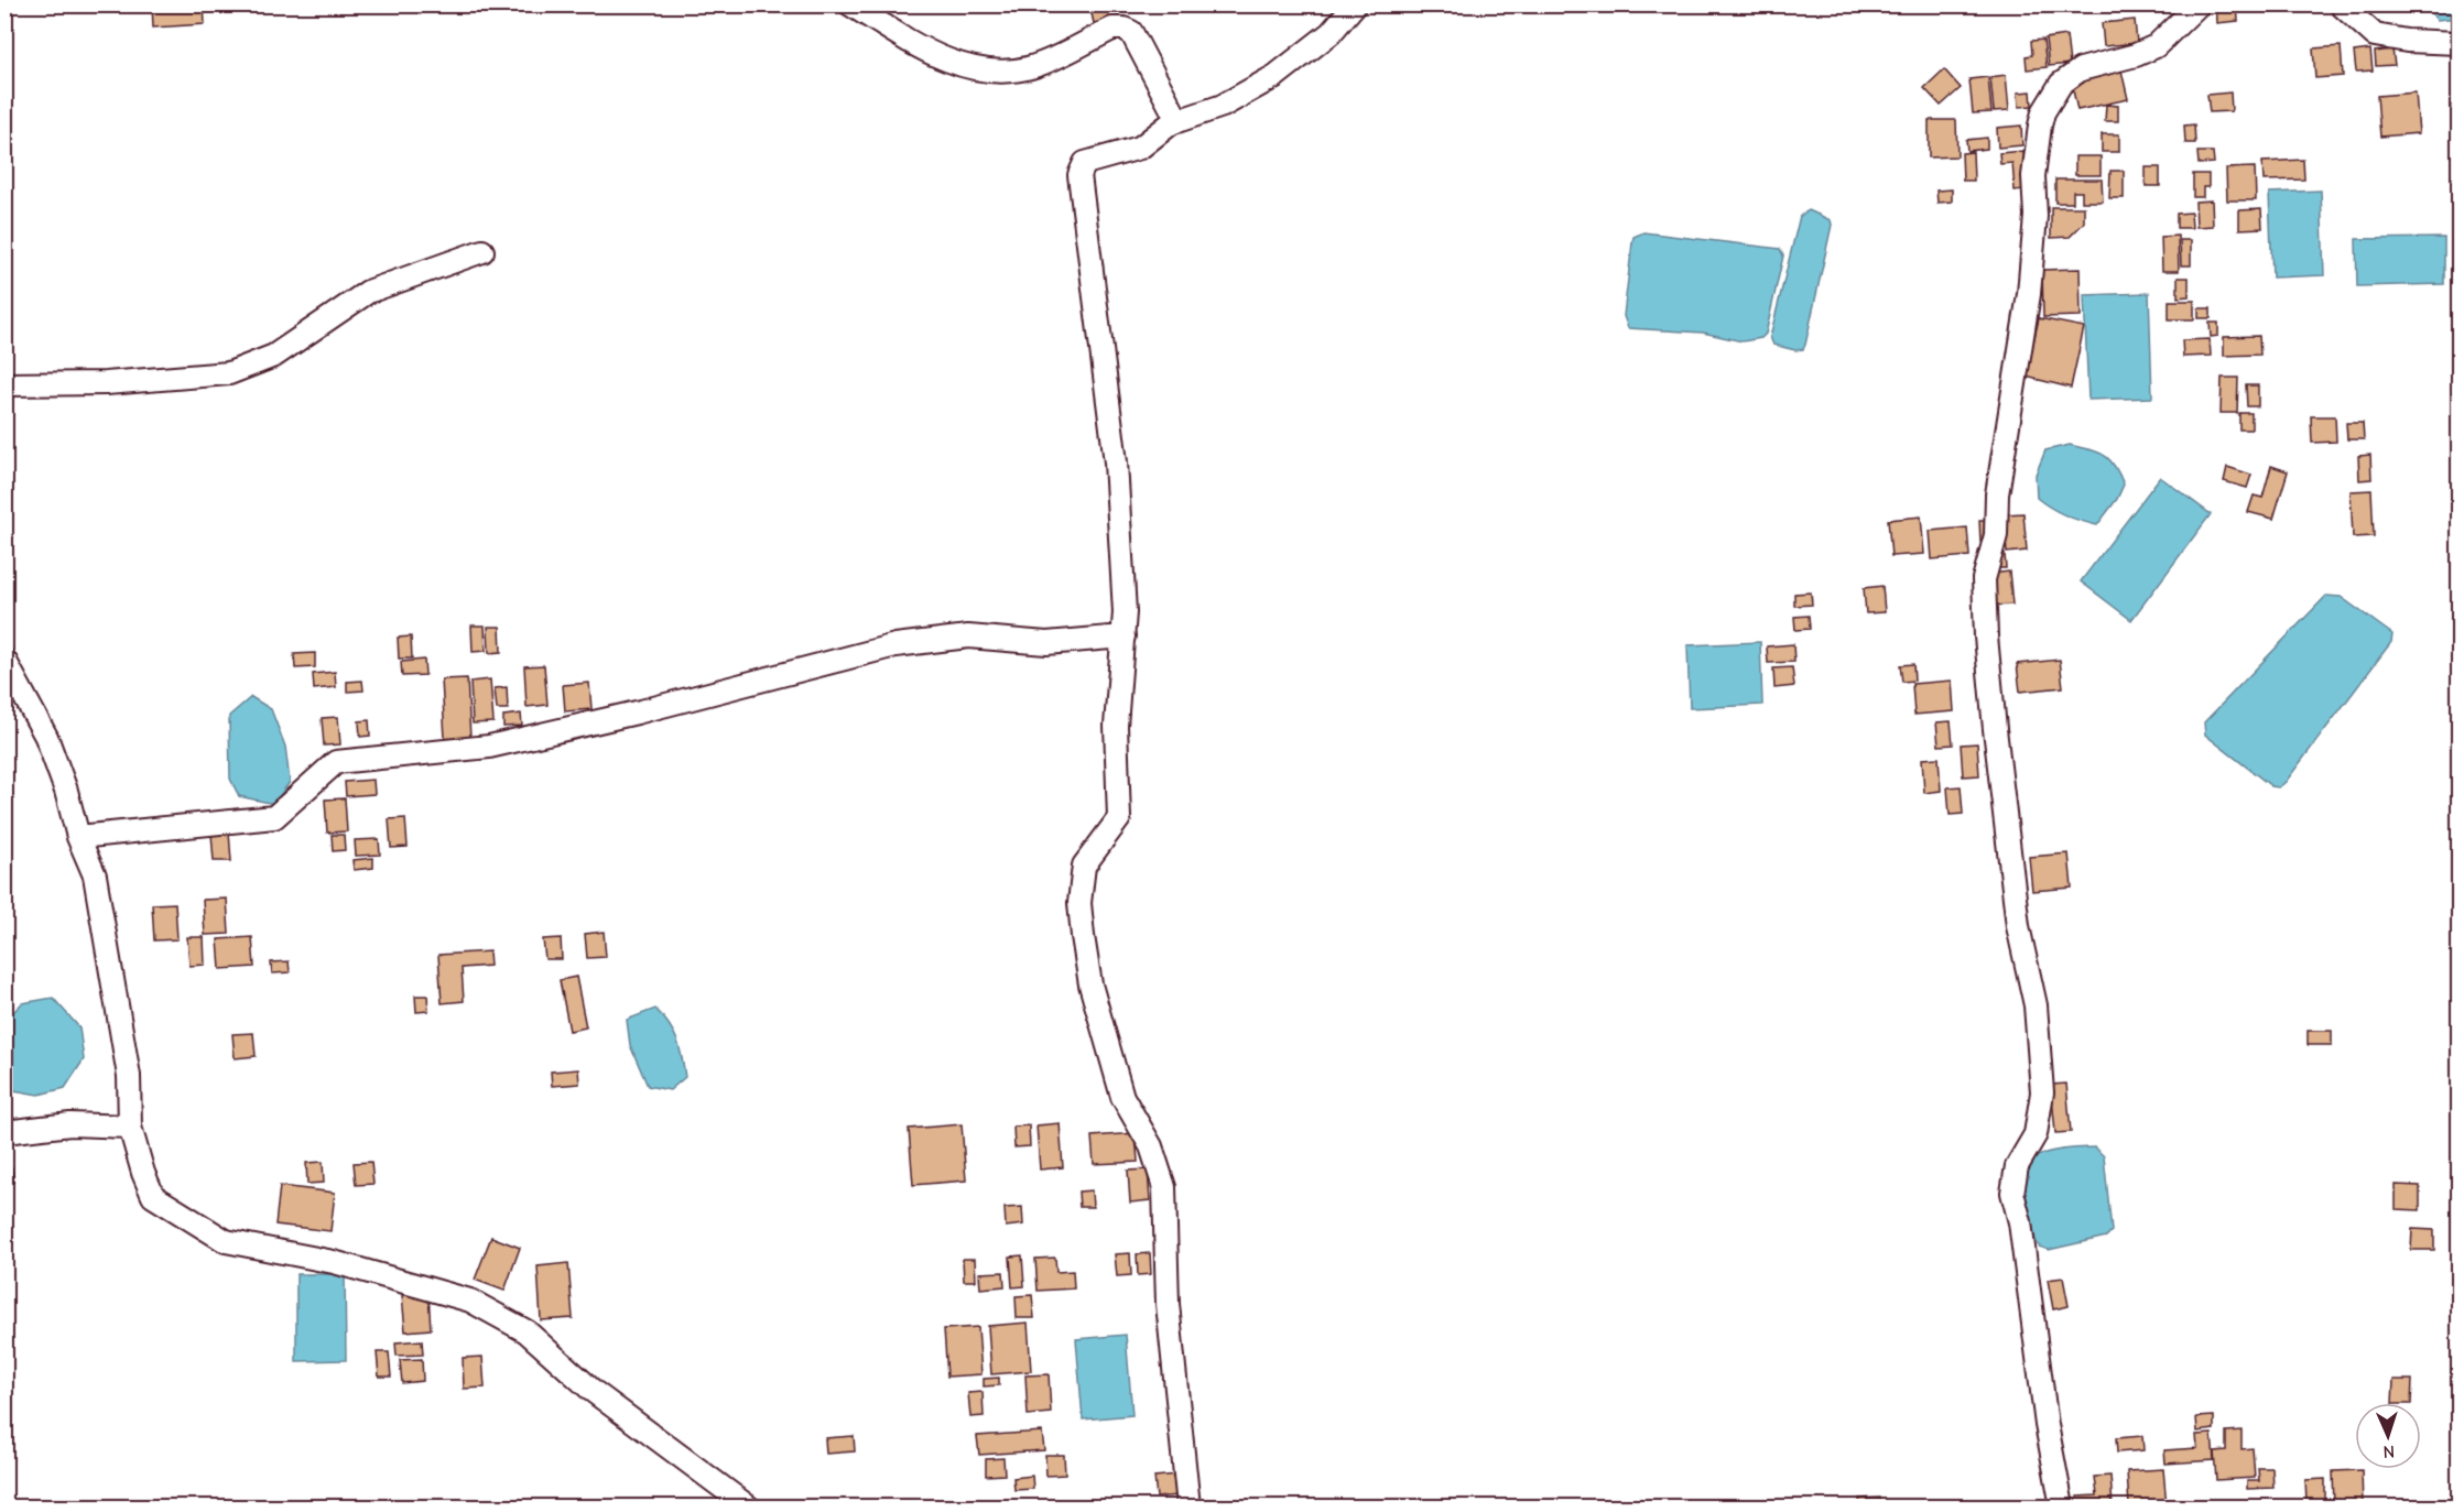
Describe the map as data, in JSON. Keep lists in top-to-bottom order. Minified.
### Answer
{"north":"bottom"}
